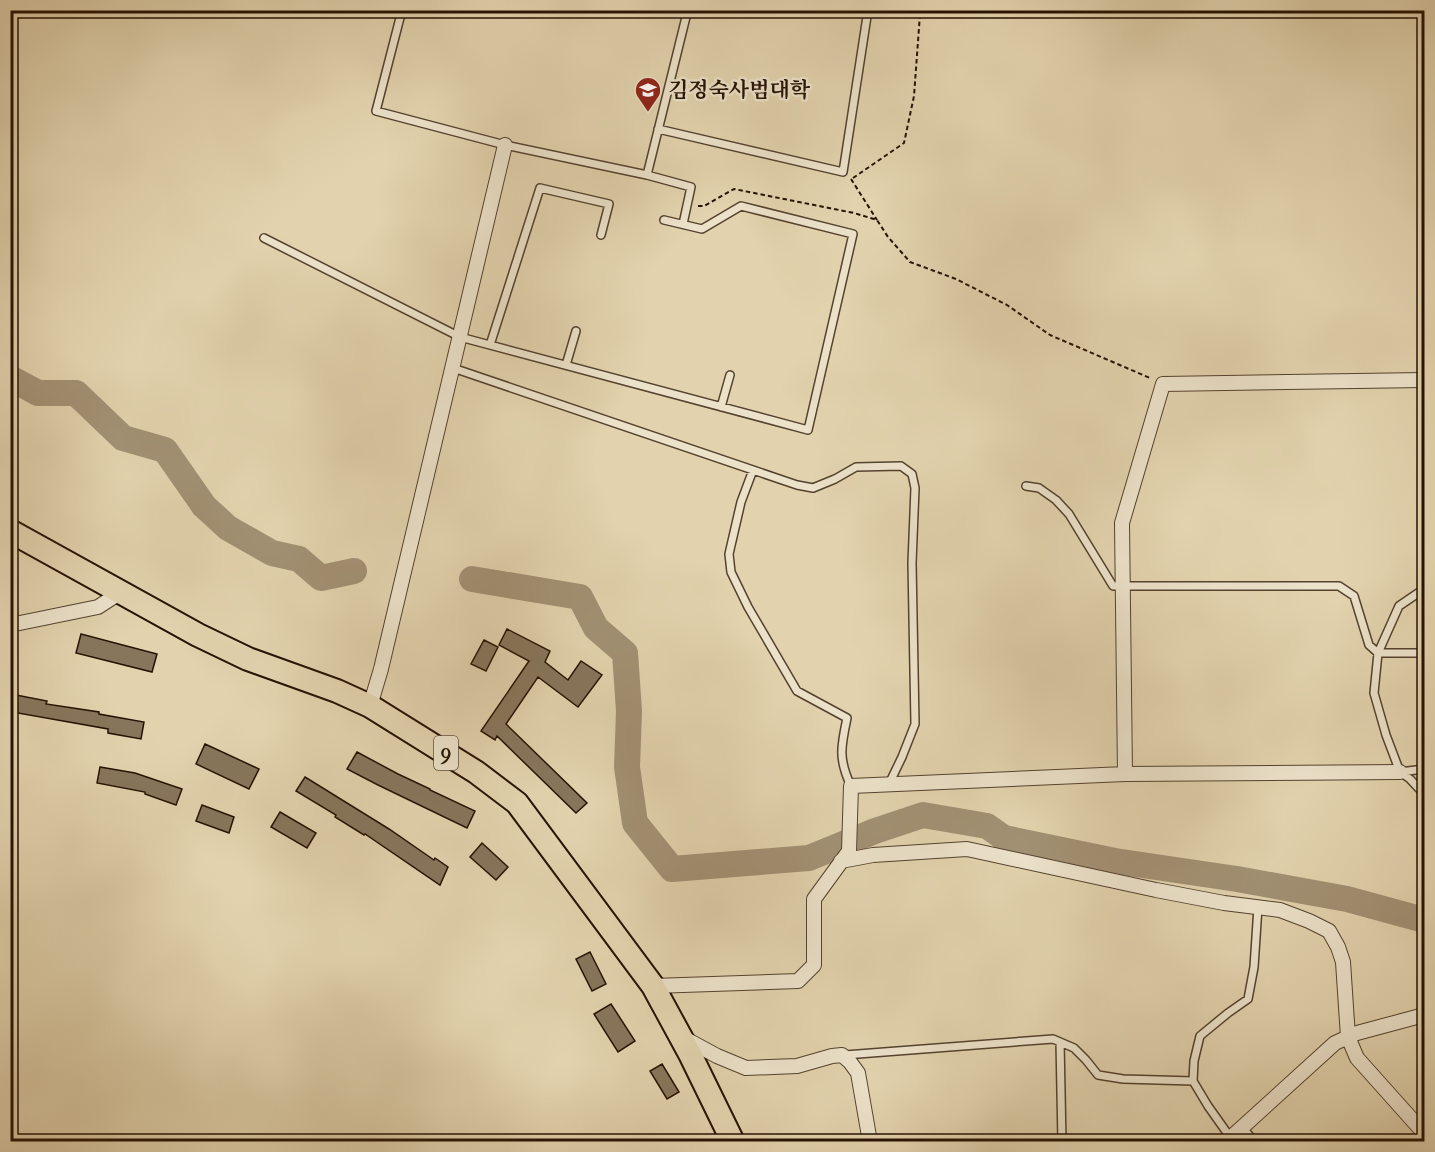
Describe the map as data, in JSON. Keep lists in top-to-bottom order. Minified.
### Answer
{"streets":{"main road":["9"]},"places":{"school or university":["김정숙사범대학"]}}
